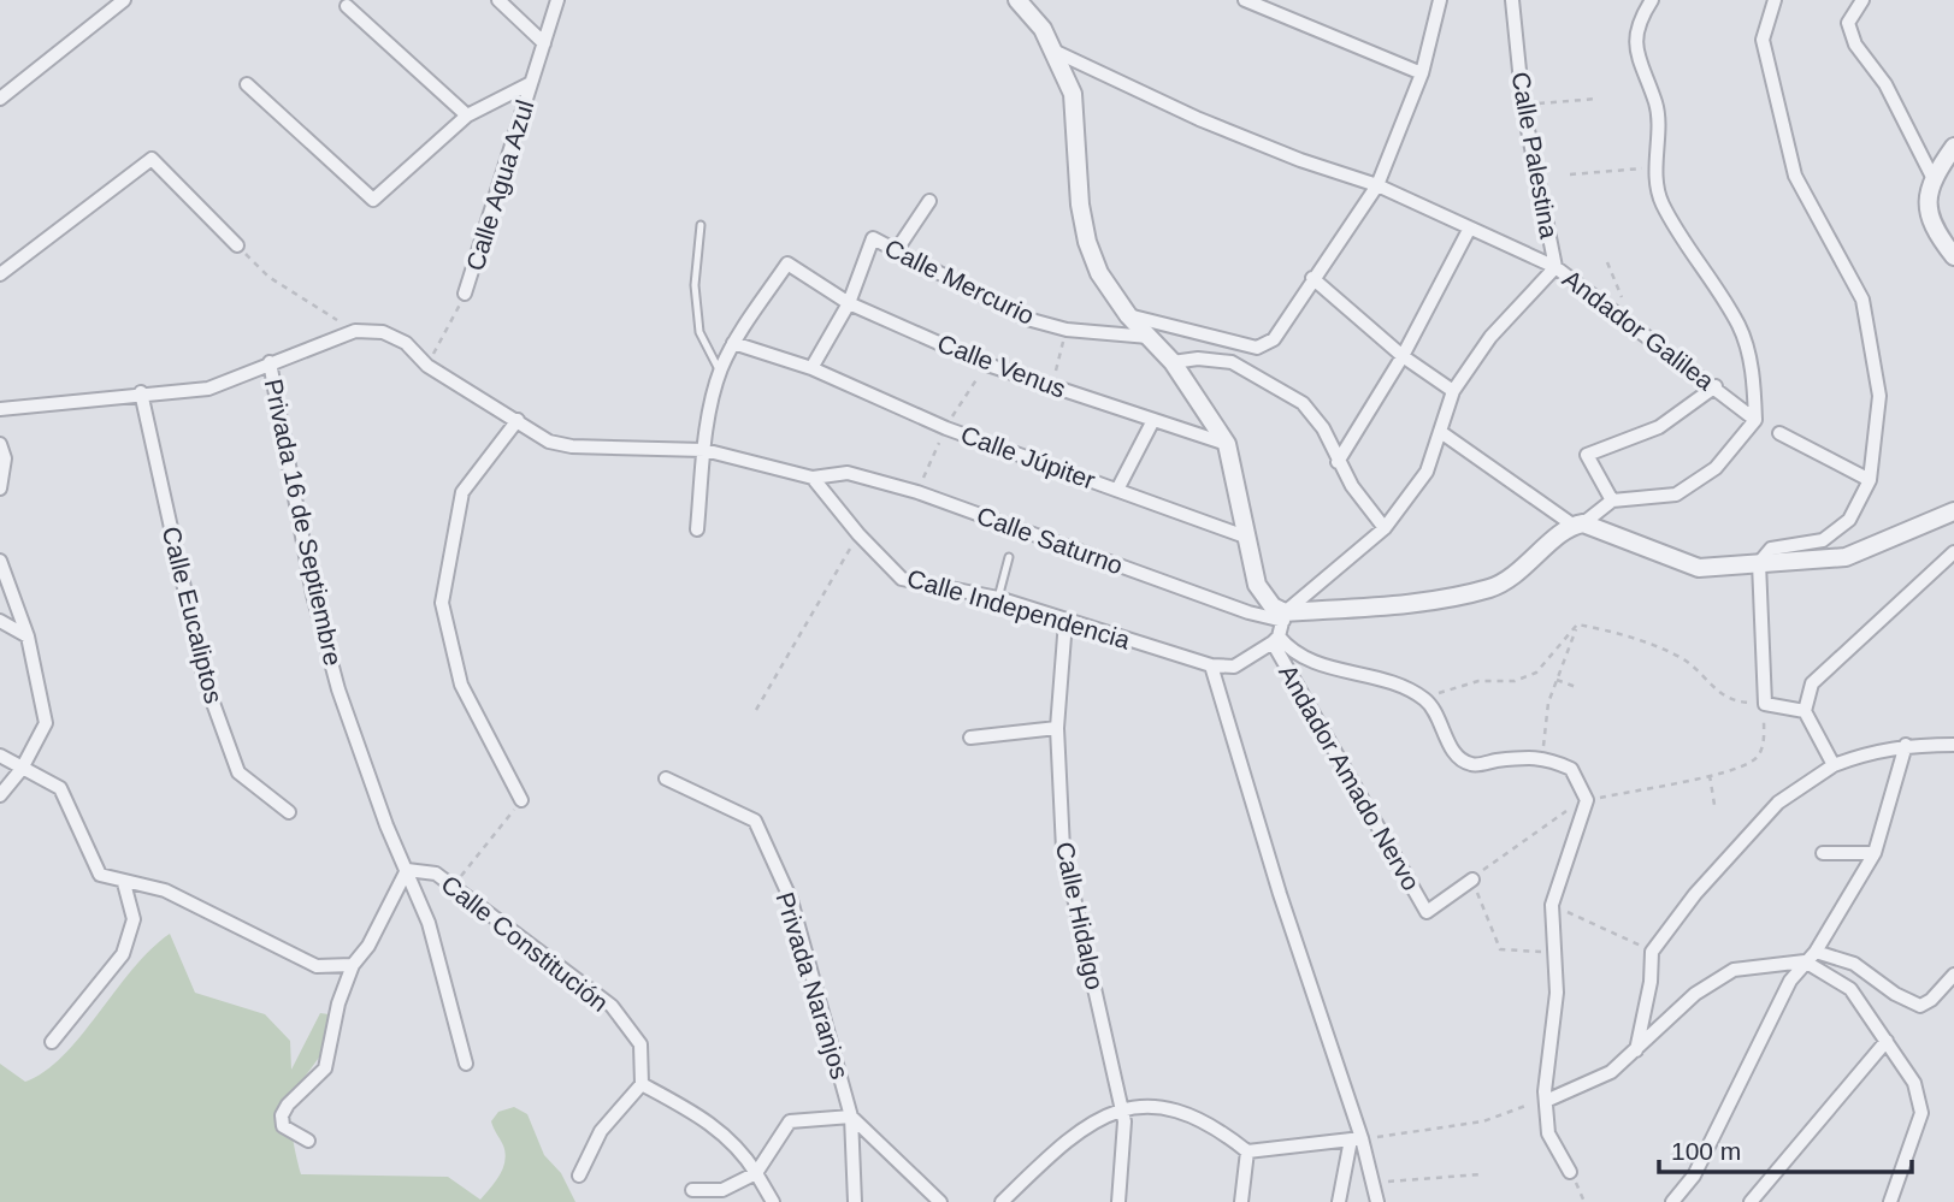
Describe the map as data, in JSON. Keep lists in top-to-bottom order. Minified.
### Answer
{"streets":{"street":["Calle Palestina","Calle Agua Azul","Calle Mercurio","Andador Galilea","Calle Venus","Calle Júpiter","Privada 16 de Septiembre","Calle Saturno","Calle Independencia","Calle Eucaliptos","Andador Amado Nervo","Calle Hidalgo","Calle Constitución","Privada Naranjos"]},"crossings":[["Calle Palestina","Andador Galilea"],["Calle Palestina","Calle Saturno"],["Calle Mercurio","Calle Venus"],["Calle Venus","Calle Júpiter"],["Privada 16 de Septiembre","Calle Constitución"],["Calle Saturno","Calle Independencia"],["Calle Independencia","Calle Hidalgo"]],"scale_bar":"100 m"}
